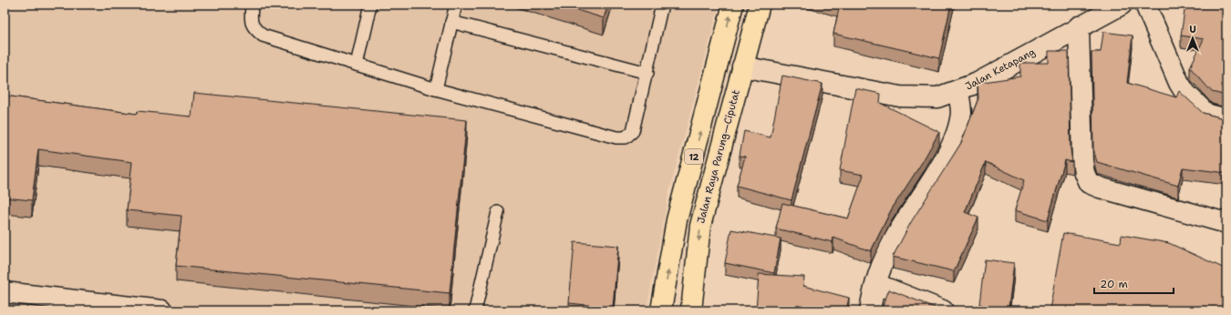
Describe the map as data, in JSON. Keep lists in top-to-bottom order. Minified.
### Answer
{"streets":{"highway":["12","Jalan Raya Parung—Ciputat"],"street":["Jalan Ketapang"]},"crossings":[["Jalan Ketapang","Jalan Raya Parung—Ciputat"]],"scale_bar":"20 m","north":"top"}
